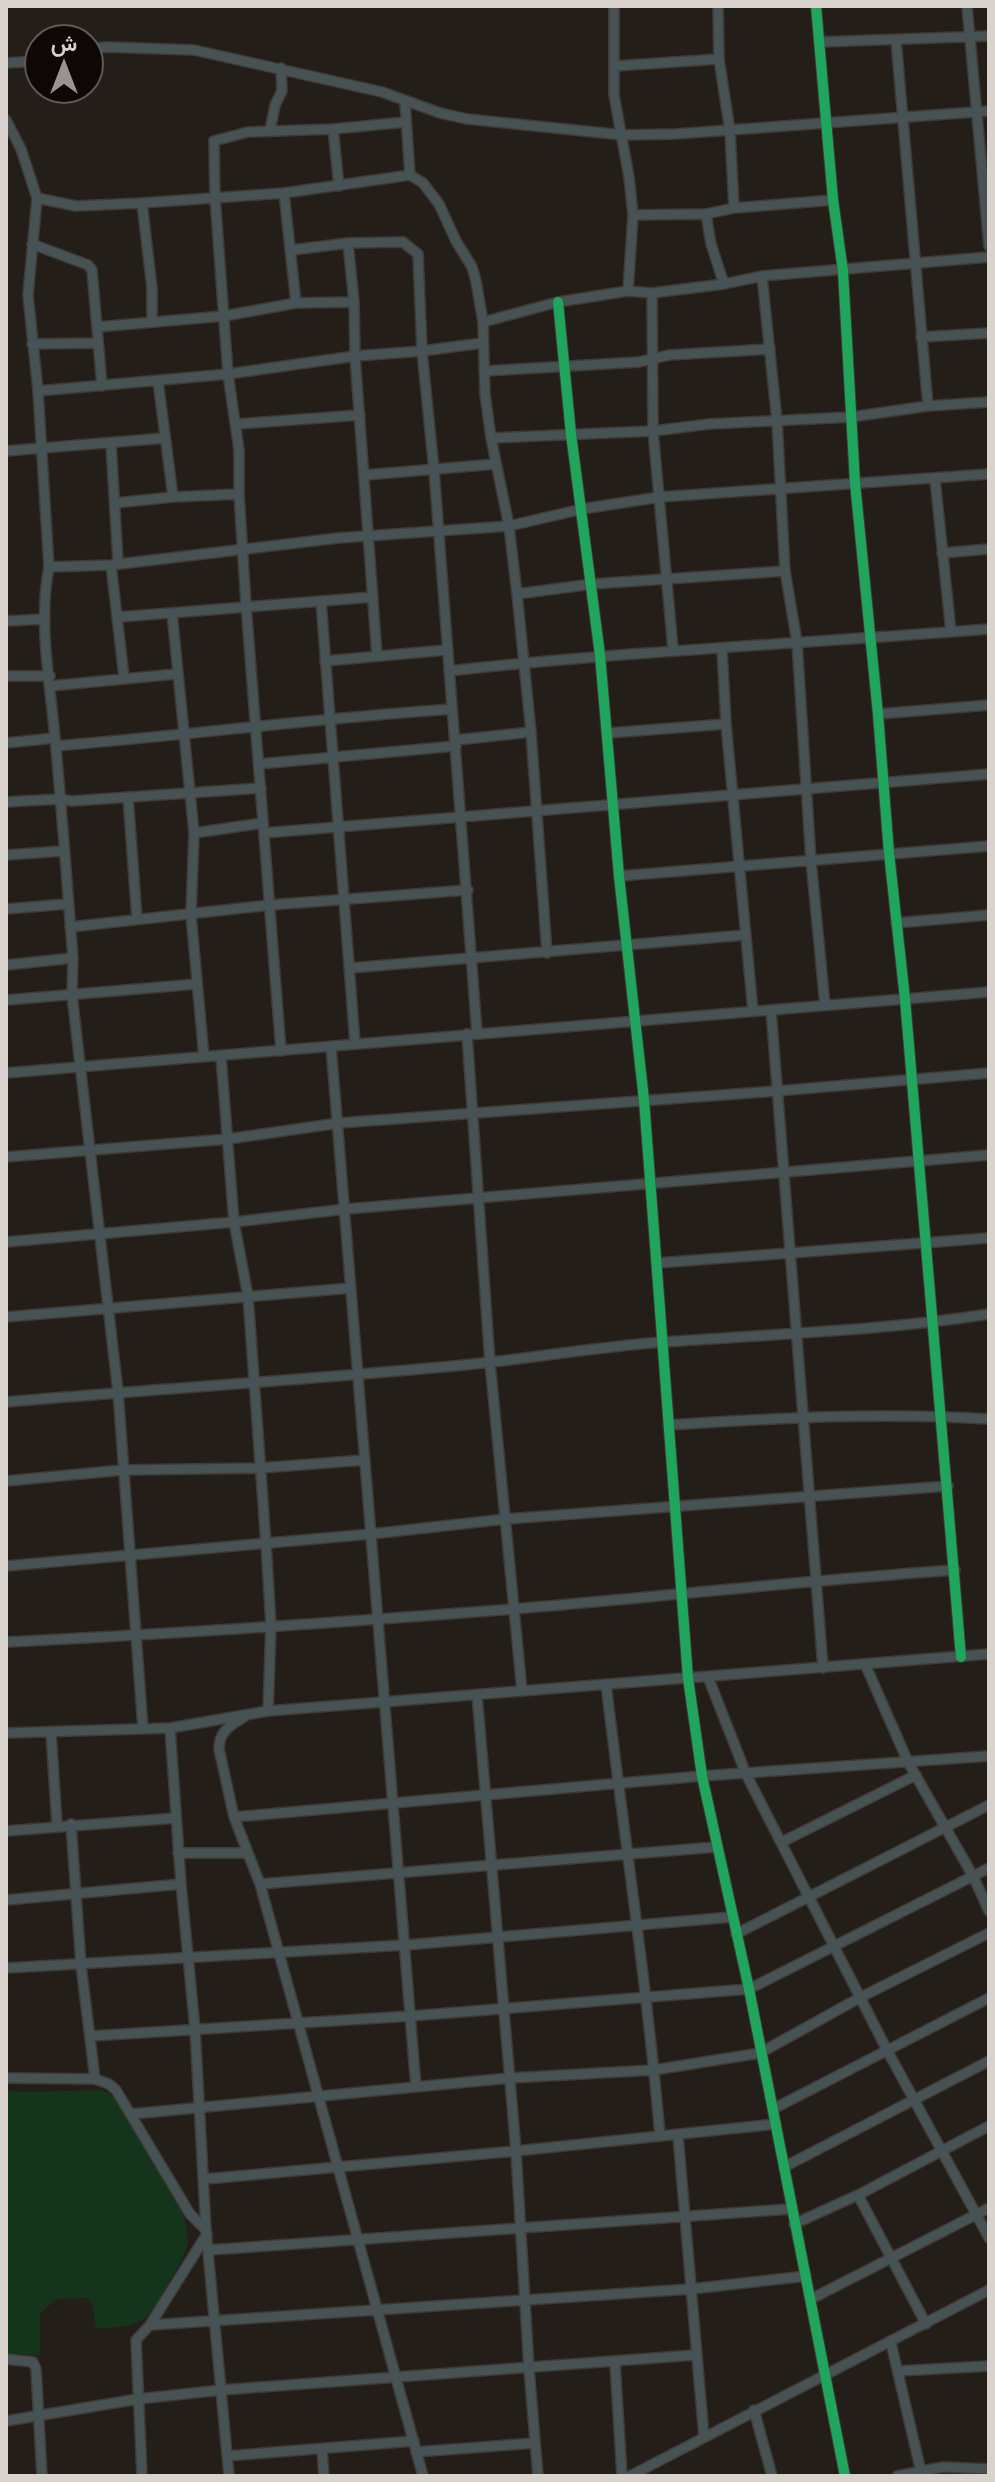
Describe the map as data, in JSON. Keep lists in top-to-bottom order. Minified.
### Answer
{"north":"top"}
